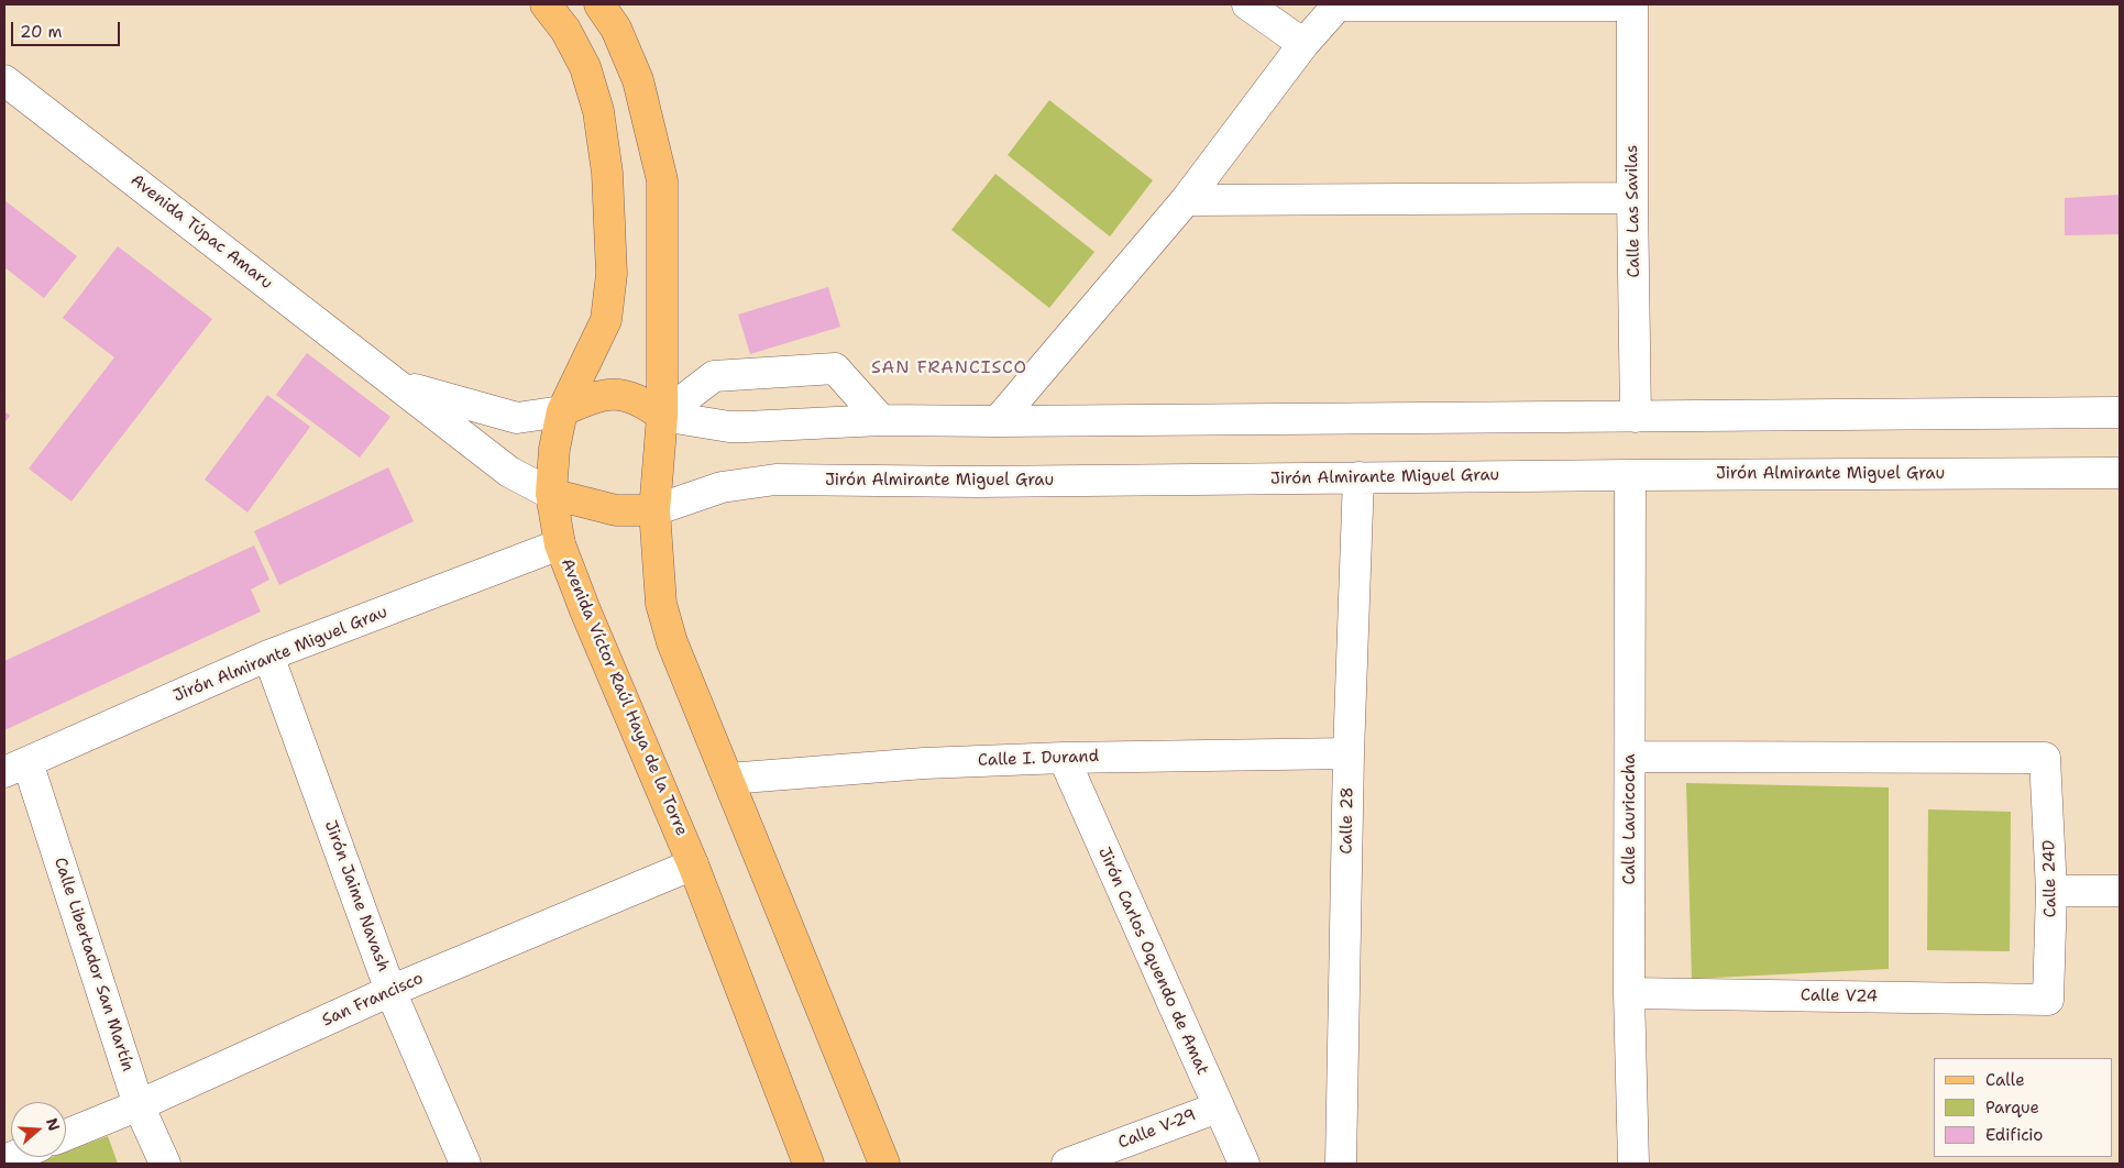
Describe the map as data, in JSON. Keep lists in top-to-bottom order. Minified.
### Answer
{"streets":{"main road":["Avenida Víctor Raúl Haya de la Torre"],"street":["Calle Las Savilas","Avenida Túpac Amaru","Jirón Almirante Miguel Grau","Calle I. Durand","Calle Lauricocha","Calle 28","Calle 24D","Jirón Jaime Navash","Jirón Carlos Oquendo de Amat","Calle Libertador San Martín","Calle V24","San Francisco","Calle V-29"]},"crossings":[["Avenida Túpac Amaru","Jirón Almirante Miguel Grau"],["Avenida Túpac Amaru","Avenida Víctor Raúl Haya de la Torre"],["Jirón Almirante Miguel Grau","Avenida Víctor Raúl Haya de la Torre"],["Jirón Almirante Miguel Grau","Calle Lauricocha"],["Jirón Almirante Miguel Grau","Calle 28"],["Jirón Almirante Miguel Grau","Jirón Jaime Navash"],["Jirón Almirante Miguel Grau","Calle Libertador San Martín"],["Avenida Víctor Raúl Haya de la Torre","San Francisco"],["Calle I. Durand","Calle 28"],["Calle I. Durand","Jirón Carlos Oquendo de Amat"],["Calle Lauricocha","Calle 24D"],["Calle Lauricocha","Calle V24"],["Calle 24D","Calle V24"],["Jirón Jaime Navash","San Francisco"],["Jirón Carlos Oquendo de Amat","Calle V-29"],["Calle Libertador San Martín","San Francisco"]],"districts":["SAN FRANCISCO"],"legend":["Calle","Parque","Edificio"],"scale_bar":"20 m","north":"right"}
